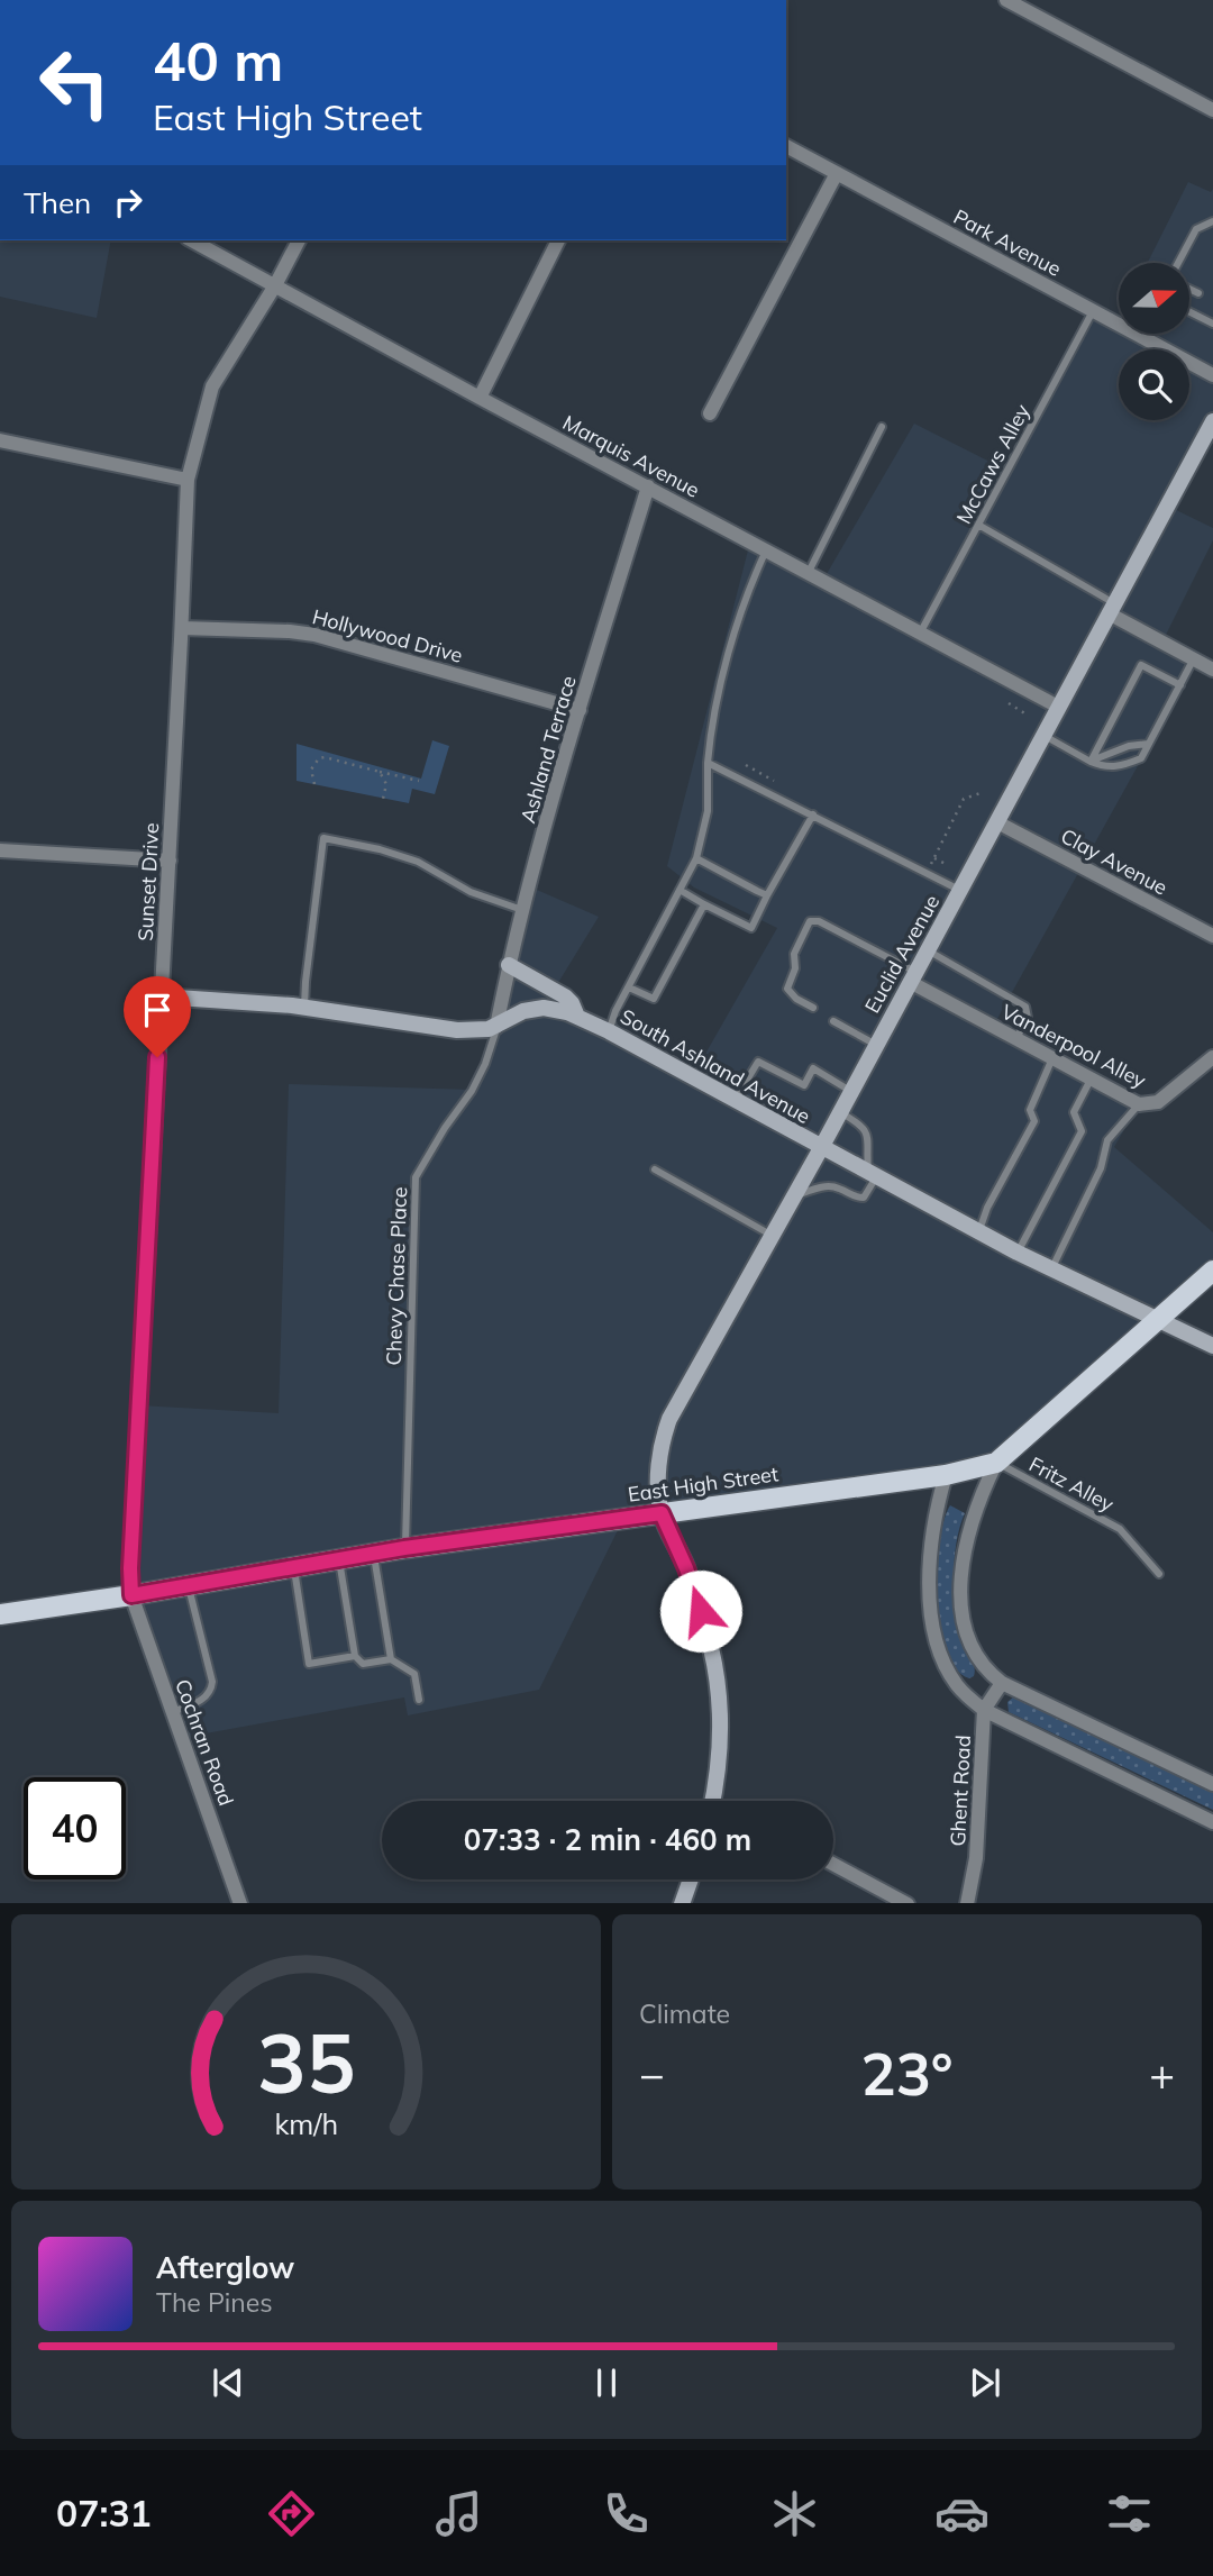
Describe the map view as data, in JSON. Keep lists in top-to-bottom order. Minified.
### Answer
{"streets":{"main road":["East High Street"],"street":["Park Avenue","Marquis Avenue","Hollywood Drive","Ashland Terrace","Clay Avenue","Sunset Drive","Euclid Avenue","Vanderpool Alley","South Ashland Avenue","Cochran Road","Ghent Road"],"lane":["McCaws Alley","Chevy Chase Place","Fritz Alley"]},"crossings":[["Park Avenue","McCaws Alley"],["Marquis Avenue","McCaws Alley"],["Marquis Avenue","Ashland Terrace"],["Marquis Avenue","Sunset Drive"],["Marquis Avenue","Euclid Avenue"],["Hollywood Drive","Ashland Terrace"],["Hollywood Drive","Sunset Drive"],["Ashland Terrace","South Ashland Avenue"],["Ashland Terrace","Chevy Chase Place"],["Clay Avenue","Euclid Avenue"],["Sunset Drive","South Ashland Avenue"],["Sunset Drive","East High Street"],["Sunset Drive","Cochran Road"],["Euclid Avenue","Vanderpool Alley"],["Euclid Avenue","South Ashland Avenue"],["Euclid Avenue","East High Street"],["South Ashland Avenue","Chevy Chase Place"],["South Ashland Avenue","East High Street"],["Chevy Chase Place","East High Street"],["East High Street","Fritz Alley"],["East High Street","Cochran Road"]],"north":"right","page":{"turn":["40 m","East High Street"],"then":"Then","limit":"40","trip":"07:33 · 2 min · 460 m","tile":"Climate","heat":["−","23°","+"],"song":["Afterglow","The Pines"],"tabs":"07:31","gauge":["35","km/h"]}}
